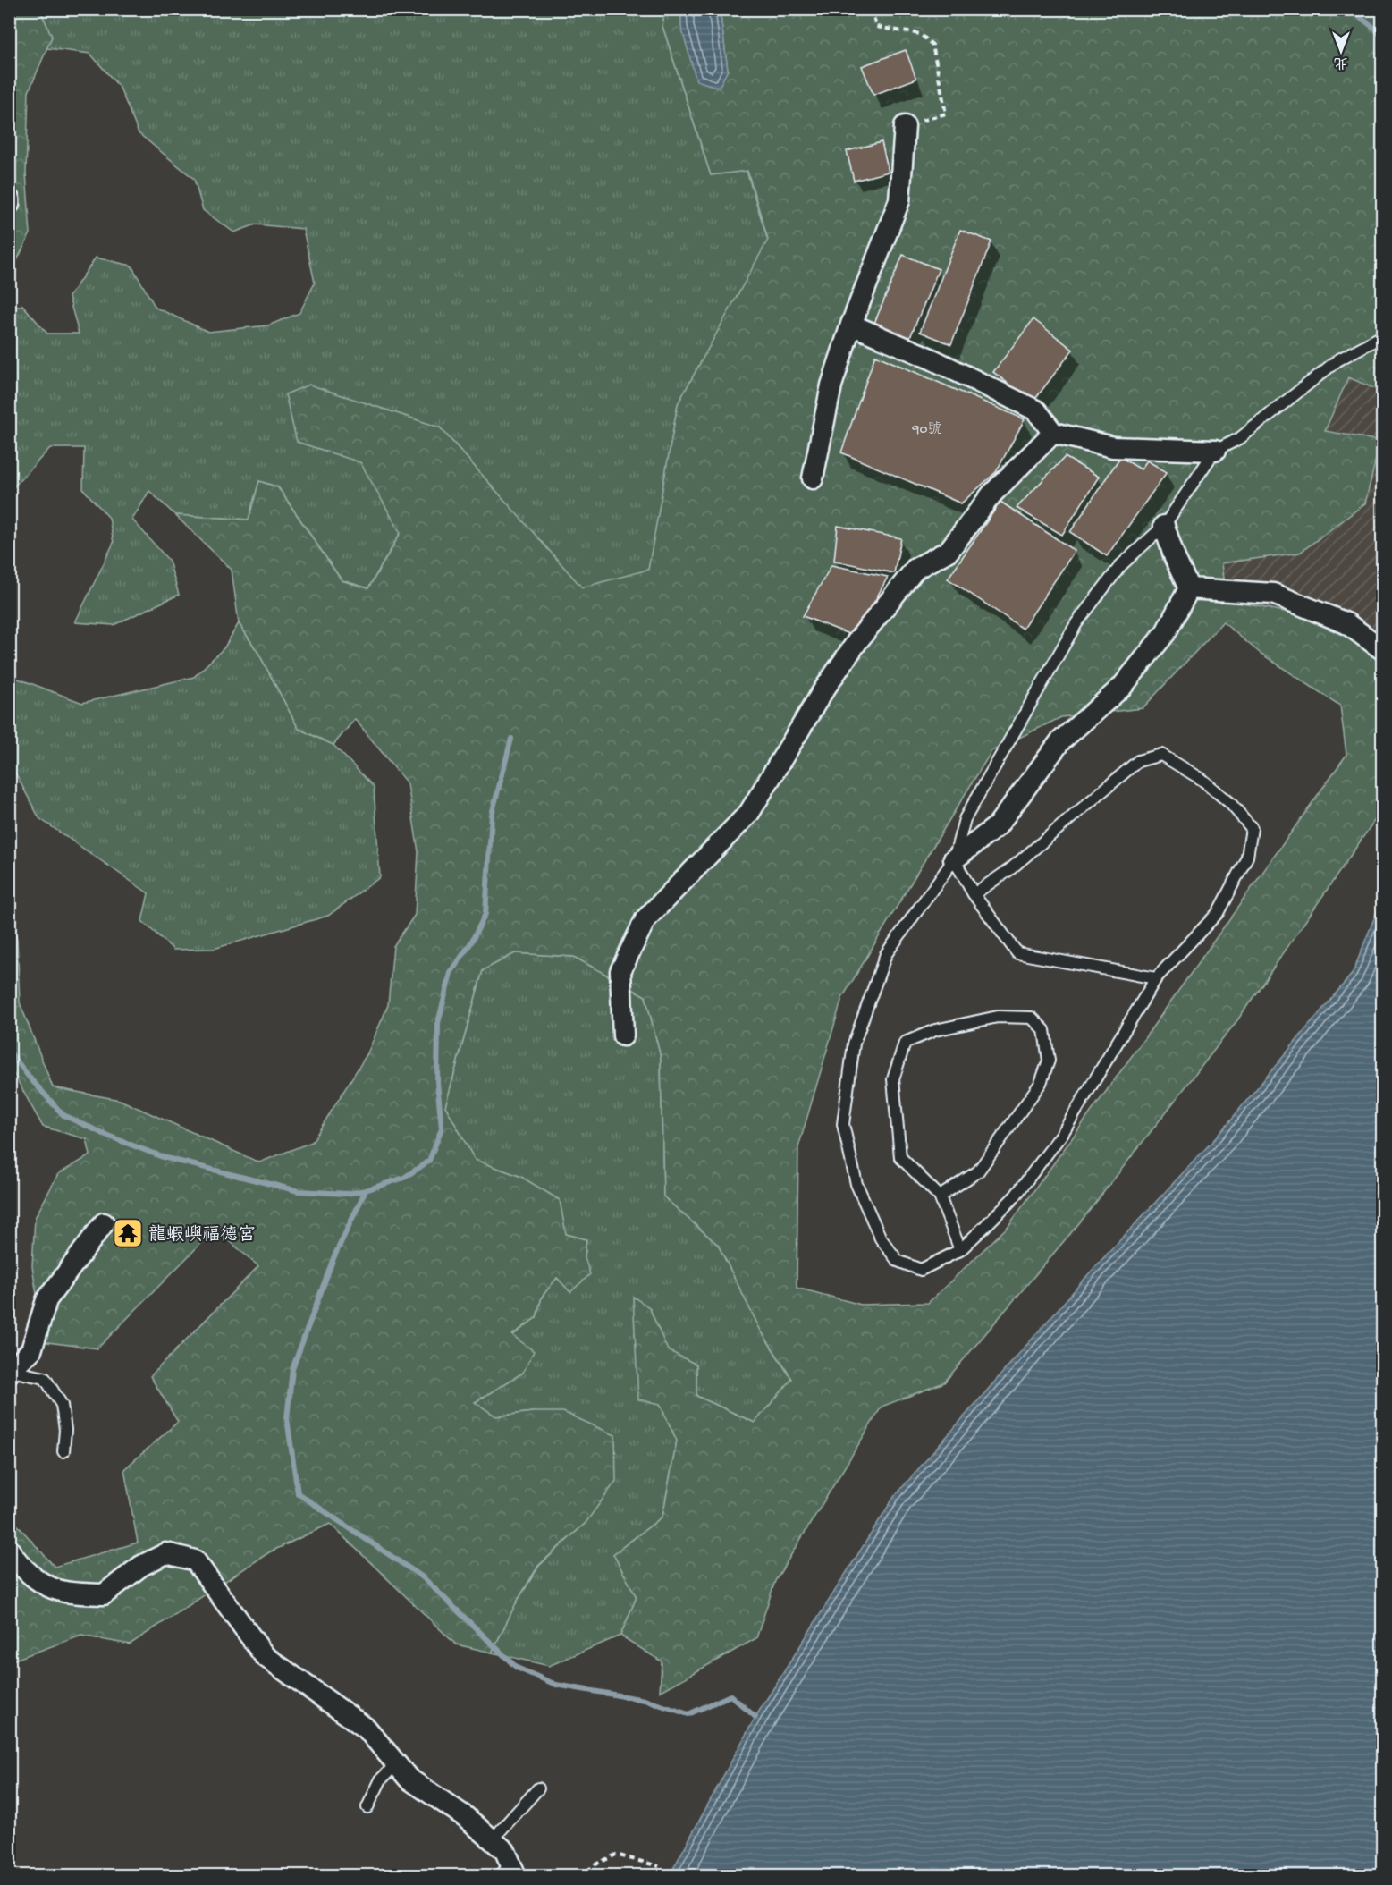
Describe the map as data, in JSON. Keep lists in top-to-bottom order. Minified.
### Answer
{"places":{"temple":["龍蝦嶼福德宮"]},"house_numbers":["90號"],"north":"bottom"}
